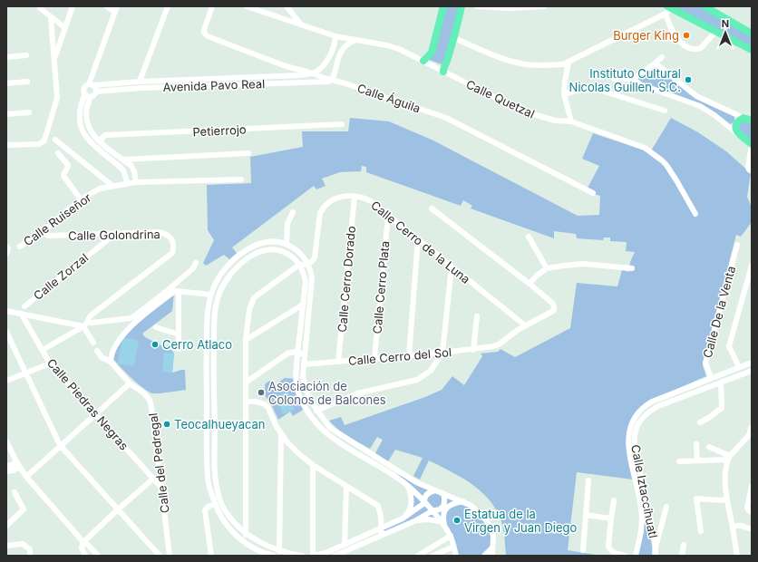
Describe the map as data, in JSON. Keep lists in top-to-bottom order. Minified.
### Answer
{"streets":{"street":["Avenida Pavo Real","Calle Águila","Calle Quetzal","Petierrojo","Calle Ruiseñor","Calle Golondrina","Calle Cerro de la Luna","Calle Zorzal","Calle Cerro Dorado","Calle Cerro Plata","Calle De la Venta","Calle Cerro del Sol","Calle Piedras Negras","Calle del Pedregal","Calle Iztaccíhuatl"]},"crossings":[["Avenida Pavo Real","Calle Águila"],["Calle Ruiseñor","Calle Golondrina"],["Calle Golondrina","Calle Zorzal"],["Calle Golondrina","Calle Piedras Negras"],["Calle Cerro de la Luna","Calle Cerro Dorado"],["Calle Cerro de la Luna","Calle Cerro Plata"],["Calle Cerro de la Luna","Calle Cerro del Sol"],["Calle Cerro Dorado","Calle Cerro del Sol"],["Calle Cerro Plata","Calle Cerro del Sol"],["Calle Piedras Negras","Calle del Pedregal"]],"places":["Burger King","Instituto Cultural Nicolas Guillen, S.C.","Cerro Atlaco","Asociación de Colonos de Balcones","Teocalhueyacan","Estatua de la Virgen y Juan Diego"],"north":"top"}
